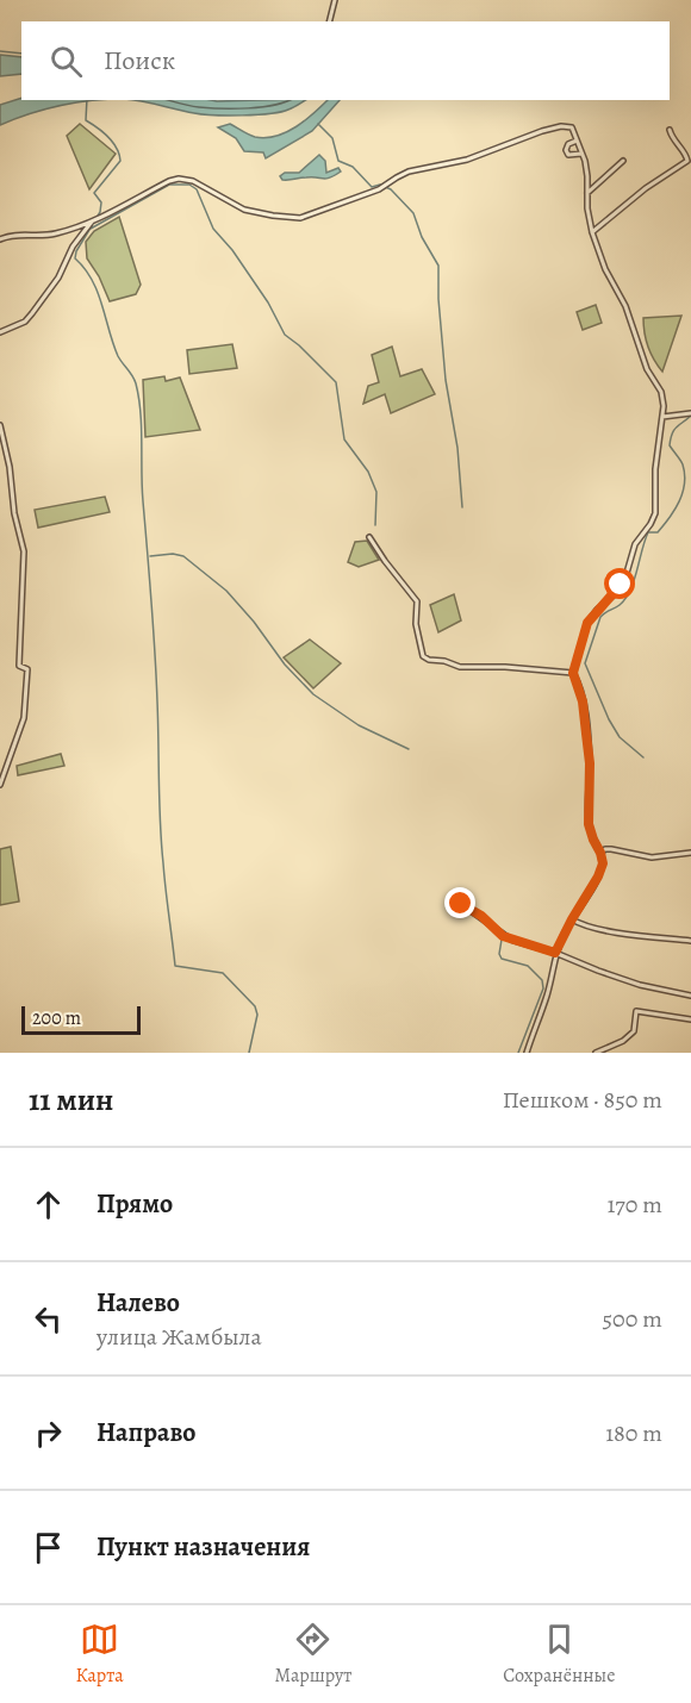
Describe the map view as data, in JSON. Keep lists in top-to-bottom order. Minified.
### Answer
{"scale_bar":"200 m","page":{"search":"Поиск","scale":"200 m","heading":["11 мин","Пешком · 850 m"],"list":[["Прямо","170 m"],["Налево","улица Жамбыла","500 m"],["Направо","180 m"],"Пункт назначения"],"nav":["Карта","Маршрут","Сохранённые"]}}
